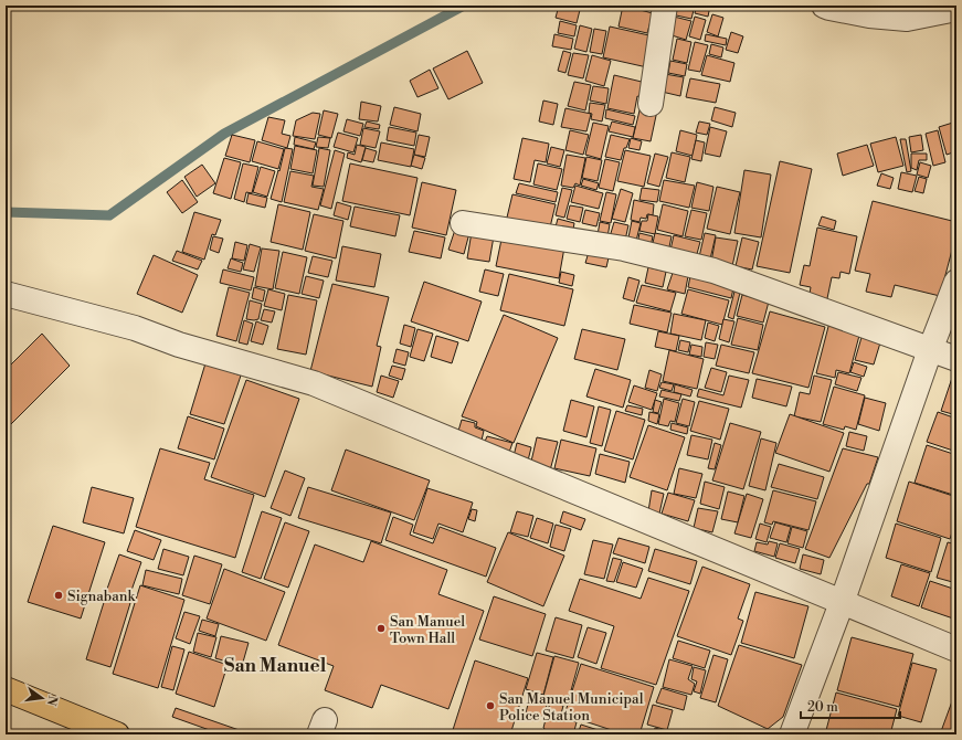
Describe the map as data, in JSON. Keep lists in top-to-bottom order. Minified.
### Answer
{"districts":["San Manuel"],"places":["Signabank","San Manuel Town Hall","San Manuel Municipal Police Station"],"scale_bar":"20 m","north":"right"}
